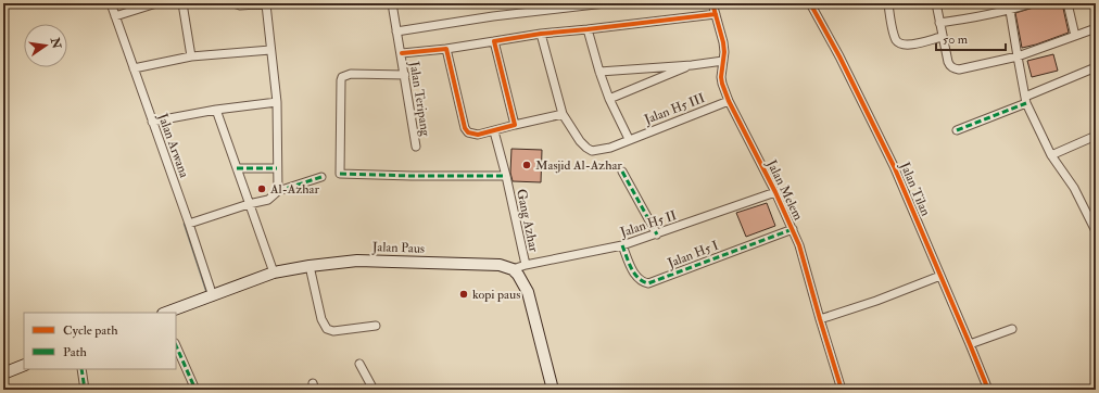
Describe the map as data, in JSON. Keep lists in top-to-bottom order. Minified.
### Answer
{"streets":{"main road":["Jalan Paus"],"street":["Jalan Teripang","Jalan H5 III","Jalan Arwana","Jalan Tilan","Jalan Melem","Gang Azhar","Jalan H5 II","Jalan H5 I"]},"crossings":[["Jalan H5 III","Jalan Melem"],["Jalan Arwana","Jalan Paus"],["Jalan Melem","Jalan H5 II"],["Jalan Melem","Jalan H5 I"],["Gang Azhar","Jalan H5 II"],["Jalan H5 II","Jalan Paus"],["Jalan H5 II","Jalan H5 I"]],"places":["Masjid Al-Azhar","Al-Azhar","kopi paus"],"legend":["Cycle path","Path"],"scale_bar":"50 m","north":"right"}
